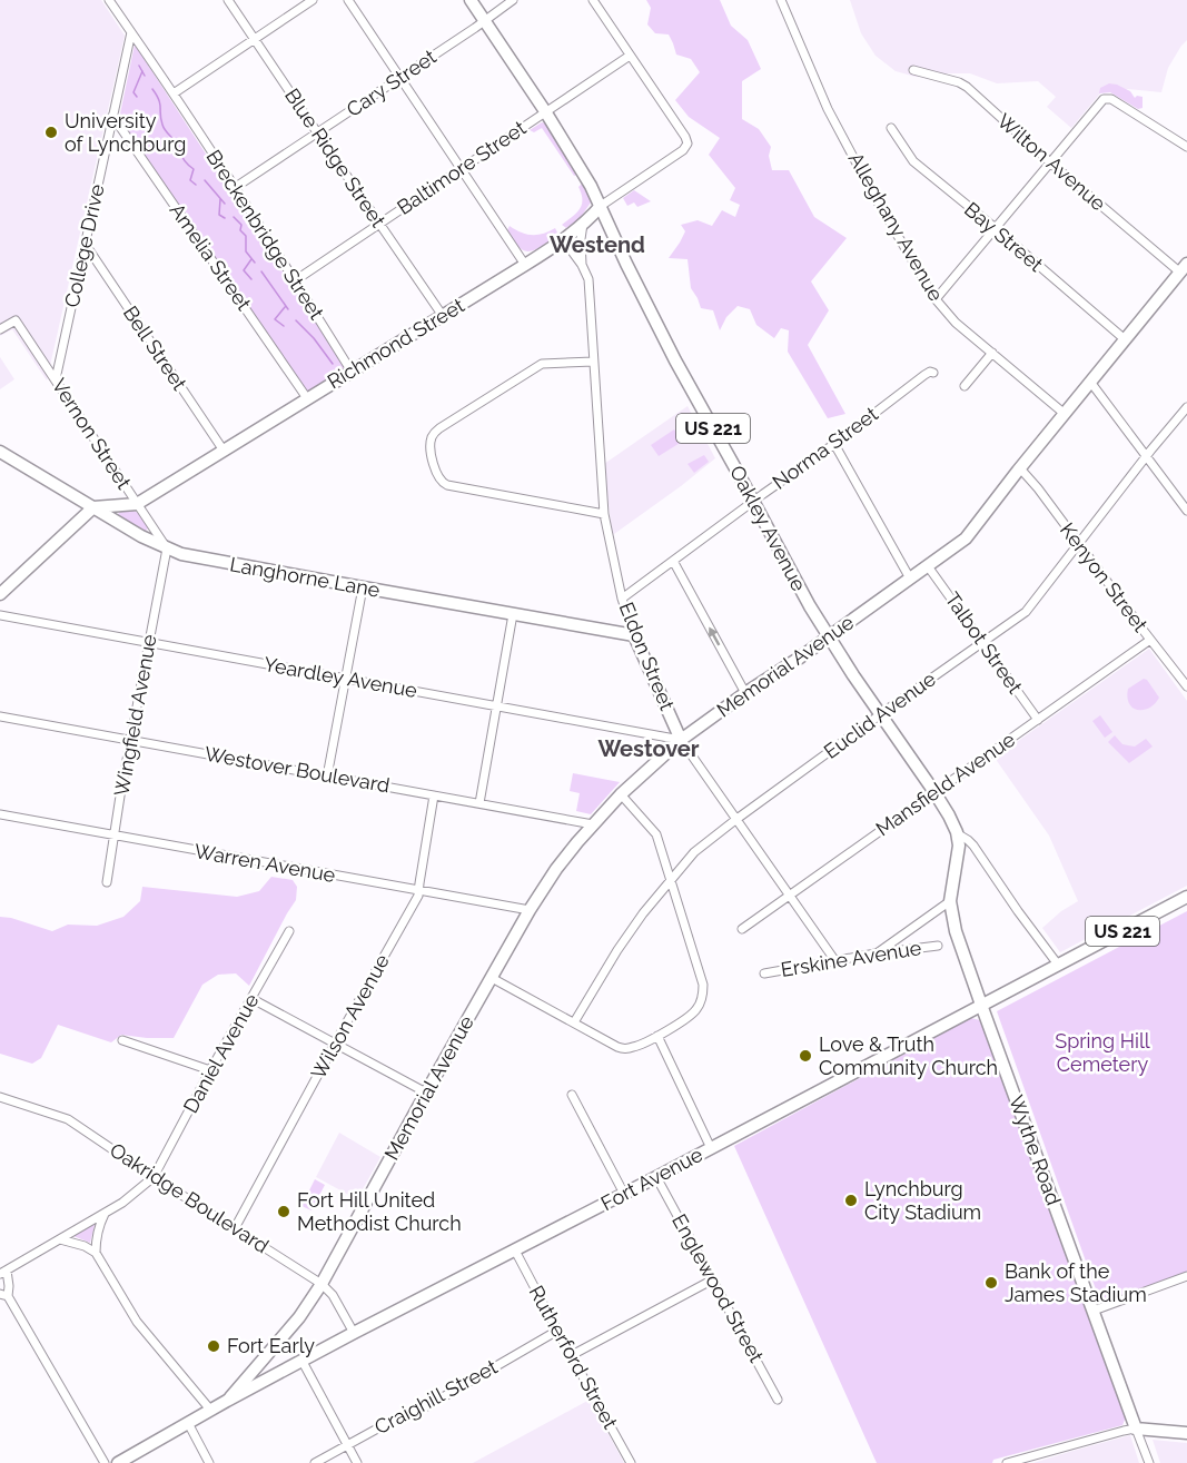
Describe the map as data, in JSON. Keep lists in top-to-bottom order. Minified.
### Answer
{"streets":{"main road":["Richmond Street","US 221","Oakley Avenue","Langhorne Lane","Eldon Street","Memorial Avenue","Wythe Road","Fort Avenue"],"street":["Cary Street","Blue Ridge Street","Wilton Avenue","Baltimore Street","Alleghany Avenue","Breckenbridge Street","Bay Street","College Drive","Amelia Street","Bell Street","Vernon Street","Norma Street","Kenyon Street","Talbot Street","Yeardley Avenue","Wingfield Avenue","Euclid Avenue","Westover Boulevard","Mansfield Avenue","Warren Avenue","Erskine Avenue","Wilson Avenue","Daniel Avenue","Oakridge Boulevard","Englewood Street","Rutherford Street","Craighill Street"]},"crossings":[["Cary Street","Blue Ridge Street"],["Cary Street","Breckenbridge Street"],["Cary Street","Oakley Avenue"],["Blue Ridge Street","Baltimore Street"],["Blue Ridge Street","Richmond Street"],["Wilton Avenue","Memorial Avenue"],["Baltimore Street","Breckenbridge Street"],["Baltimore Street","Richmond Street"],["Baltimore Street","Oakley Avenue"],["Alleghany Avenue","Memorial Avenue"],["Breckenbridge Street","College Drive"],["Breckenbridge Street","Richmond Street"],["Bay Street","Memorial Avenue"],["College Drive","Amelia Street"],["College Drive","Bell Street"],["College Drive","Vernon Street"],["Amelia Street","Richmond Street"],["Richmond Street","Bell Street"],["Richmond Street","Vernon Street"],["Richmond Street","Oakley Avenue"],["Richmond Street","Langhorne Lane"],["Richmond Street","Eldon Street"],["Vernon Street","Langhorne Lane"],["Vernon Street","Wingfield Avenue"],["Norma Street","Oakley Avenue"],["Norma Street","Eldon Street"],["Oakley Avenue","Memorial Avenue"],["Oakley Avenue","Euclid Avenue"],["Oakley Avenue","Mansfield Avenue"],["Oakley Avenue","Wythe Road"],["Oakley Avenue","Fort Avenue"],["Langhorne Lane","Eldon Street"],["Langhorne Lane","Wingfield Avenue"],["Kenyon Street","Memorial Avenue"],["Kenyon Street","Euclid Avenue"],["Kenyon Street","Mansfield Avenue"],["Talbot Street","Memorial Avenue"],["Talbot Street","Euclid Avenue"],["Talbot Street","Mansfield Avenue"],["Eldon Street","Memorial Avenue"],["Eldon Street","Yeardley Avenue"],["Eldon Street","Euclid Avenue"],["Eldon Street","Mansfield Avenue"],["Eldon Street","Erskine Avenue"],["Memorial Avenue","Yeardley Avenue"],["Memorial Avenue","Westover Boulevard"],["Memorial Avenue","Warren Avenue"],["Memorial Avenue","Fort Avenue"],["Memorial Avenue","Oakridge Boulevard"],["Yeardley Avenue","Wingfield Avenue"],["Wingfield Avenue","Westover Boulevard"],["Wingfield Avenue","Warren Avenue"],["Westover Boulevard","Wilson Avenue"],["Warren Avenue","Wilson Avenue"],["Wilson Avenue","Oakridge Boulevard"],["Daniel Avenue","Oakridge Boulevard"],["Wythe Road","Fort Avenue"],["Fort Avenue","Oakridge Boulevard"],["Fort Avenue","Englewood Street"],["Fort Avenue","Rutherford Street"],["Rutherford Street","Craighill Street"]],"districts":["Westend","Westover"],"parks":["Spring Hill Cemetery"],"places":["University of Lynchburg","Love & Truth Community Church","Lynchburg City Stadium","Fort Hill United Methodist Church","Bank of the James Stadium","Fort Early"]}
